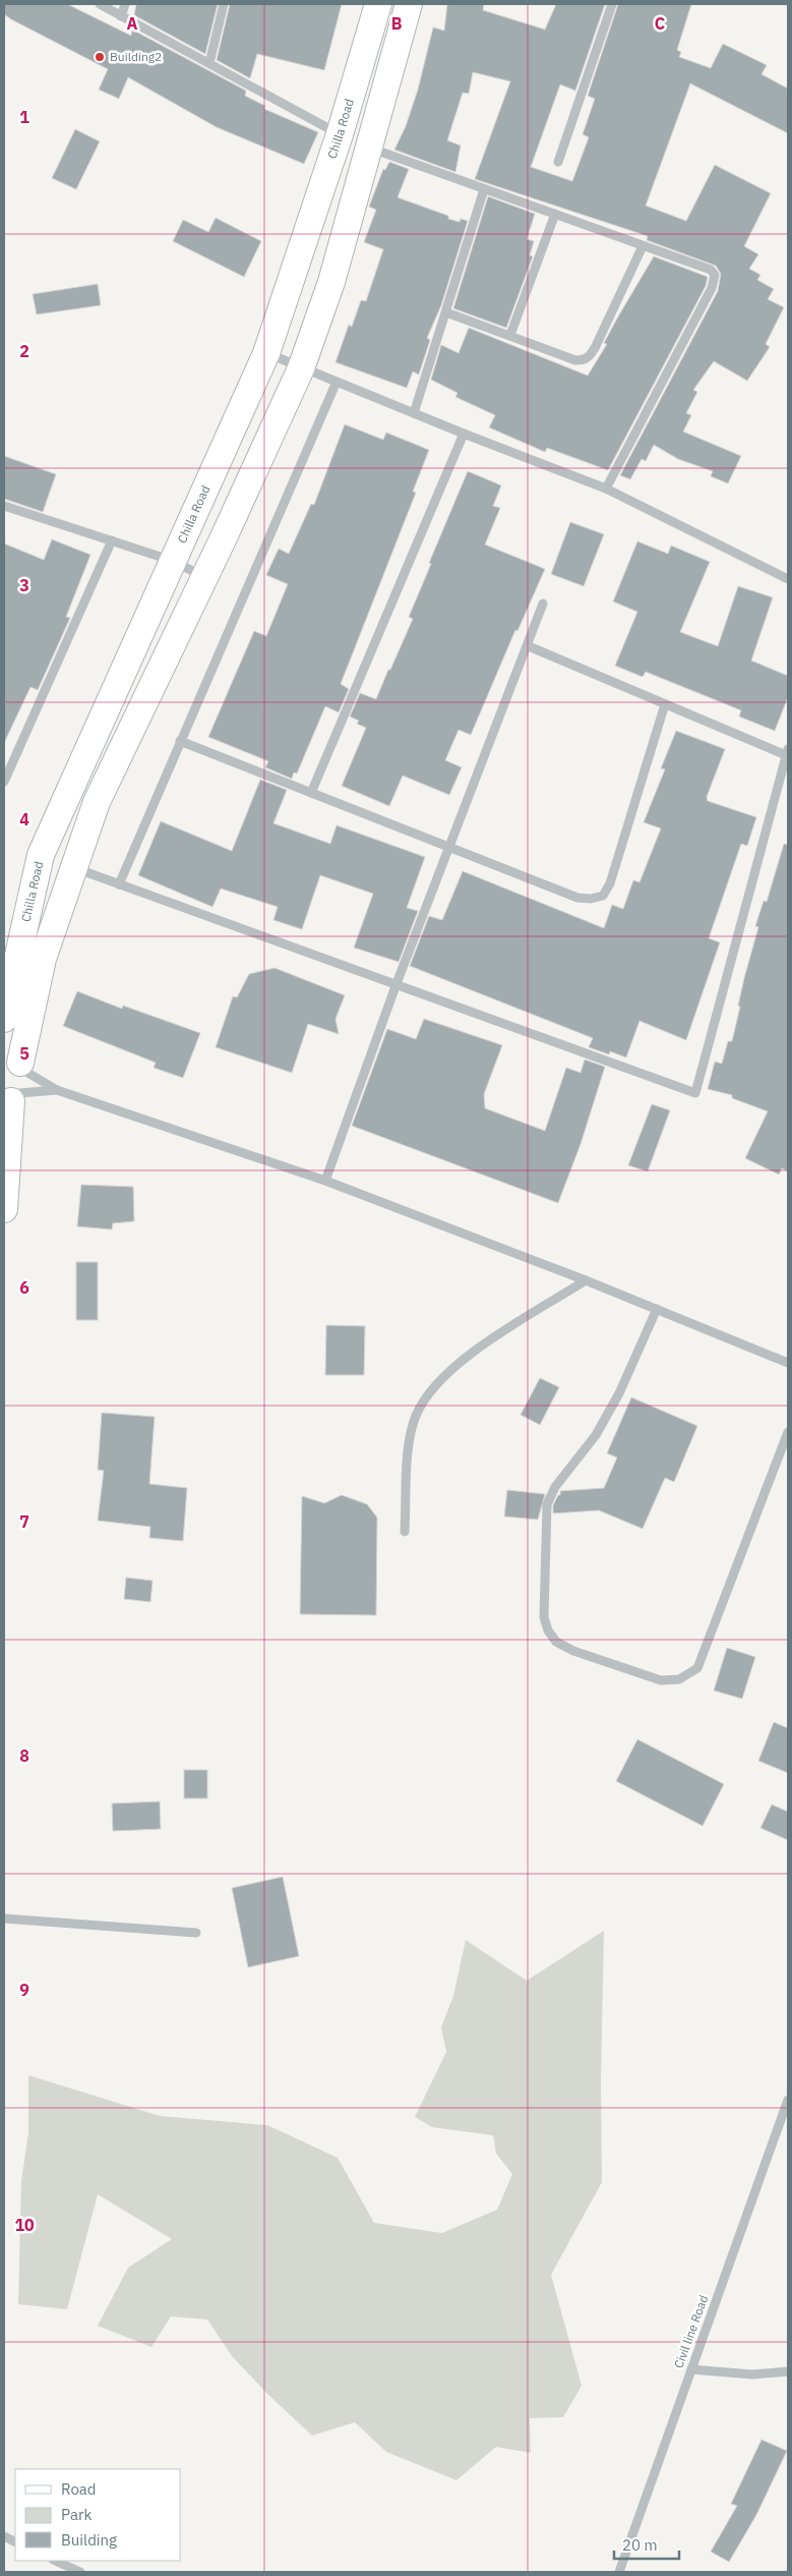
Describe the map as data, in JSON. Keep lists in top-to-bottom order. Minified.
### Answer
{"streets":{"main road":["Chilla Road"],"street":["Civil line Road"]},"places":["Building2"],"legend":["Road","Park","Building"],"scale_bar":"20 m","grid":{"columns":["A","B","C"],"rows":["1","2","3","4","5","6","7","8","9","10"]}}
